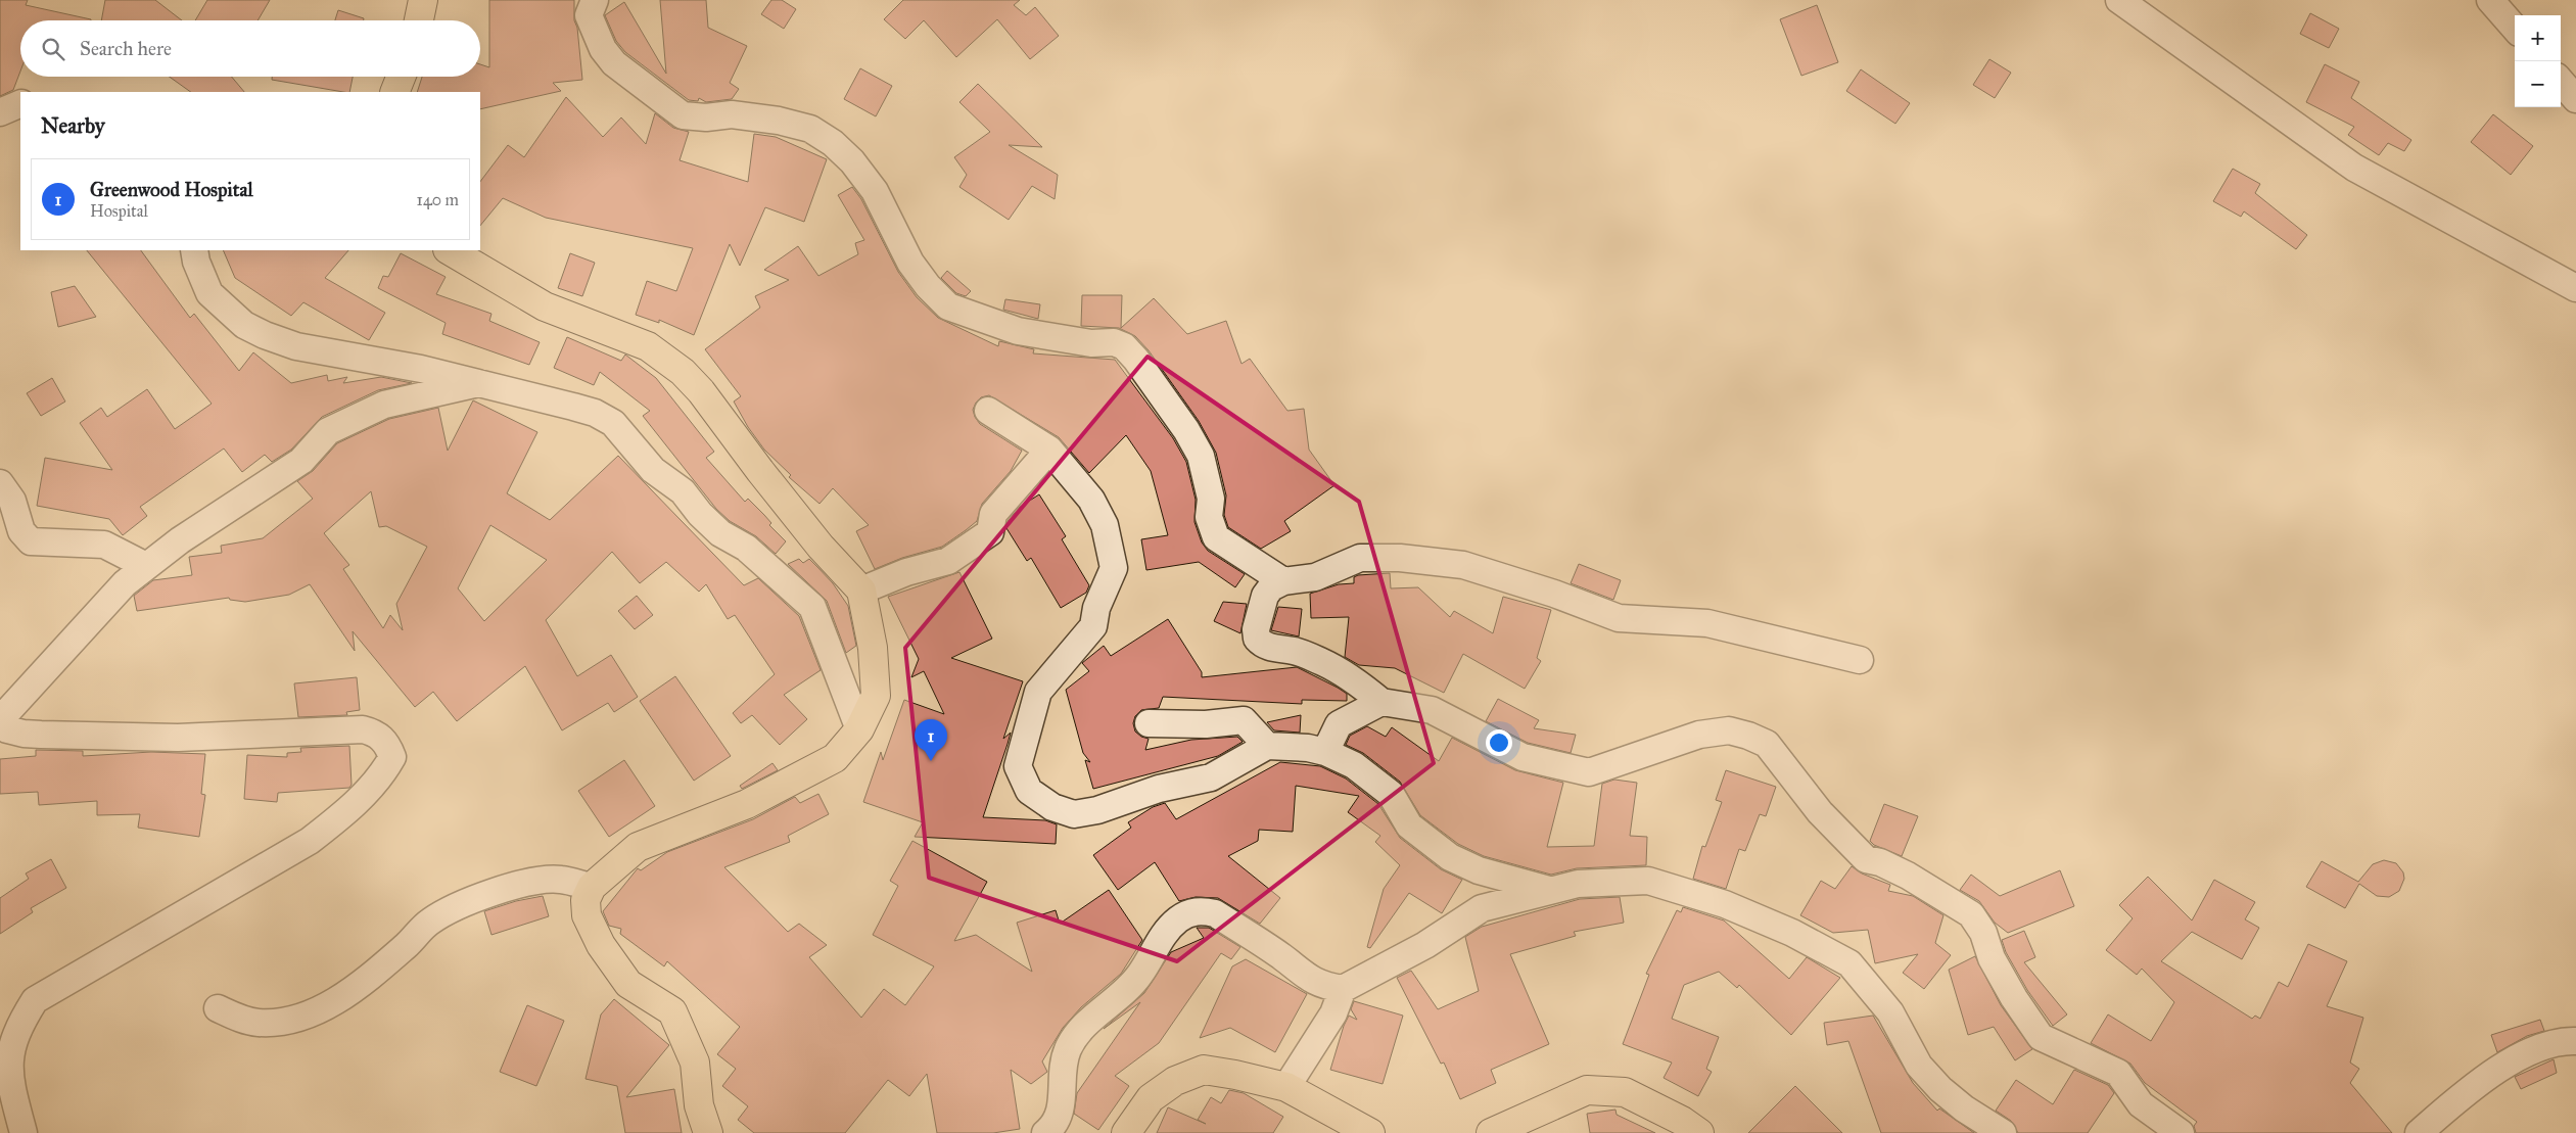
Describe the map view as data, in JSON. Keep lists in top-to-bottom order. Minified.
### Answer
{"page":{"map_buttons":["+","−"],"search":"Search here","heading":"Nearby","list":[{"mark":"1","name":"Greenwood Hospital","note":"Hospital","value":"140 m"}],"pins":"1"}}
